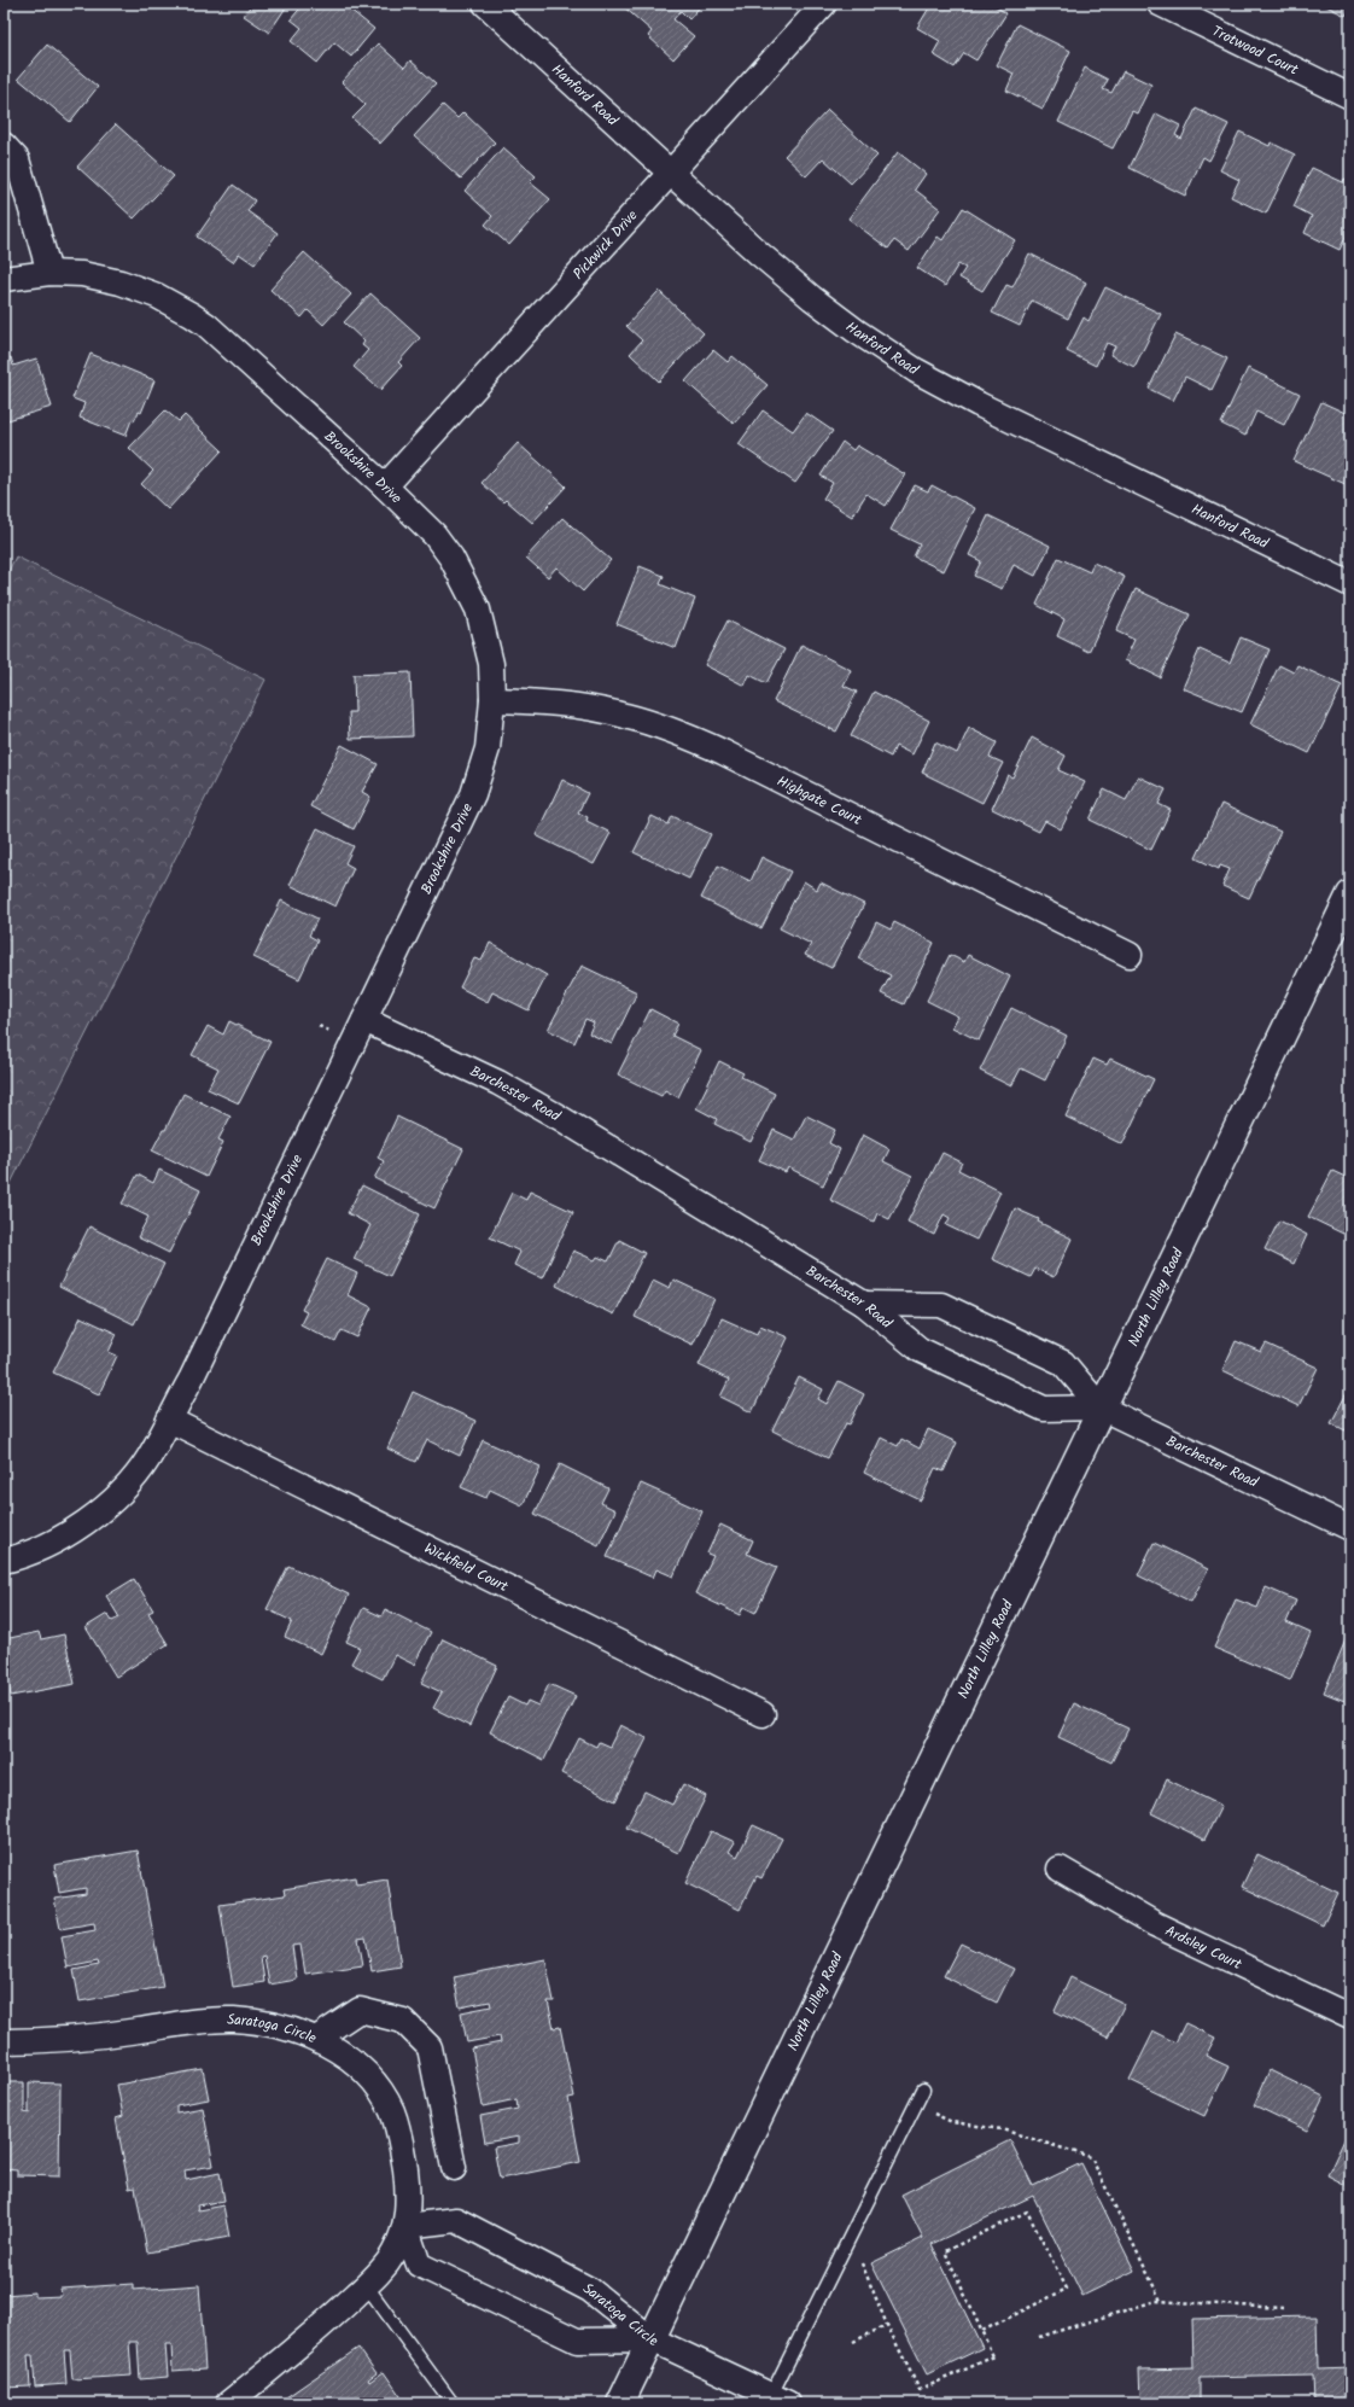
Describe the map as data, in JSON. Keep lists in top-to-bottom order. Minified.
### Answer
{"streets":{"street":["Trotwood Court","Hanford Road","Pickwick Drive","Brookshire Drive","Highgate Court","Barchester Road","North Lilley Road","Wickfield Court","Ardsley Court","Saratoga Circle"]},"crossings":[["Hanford Road","Pickwick Drive"],["Pickwick Drive","Brookshire Drive"],["Brookshire Drive","Highgate Court"],["Brookshire Drive","Barchester Road"],["Brookshire Drive","Wickfield Court"],["Barchester Road","North Lilley Road"],["North Lilley Road","Saratoga Circle"]]}
